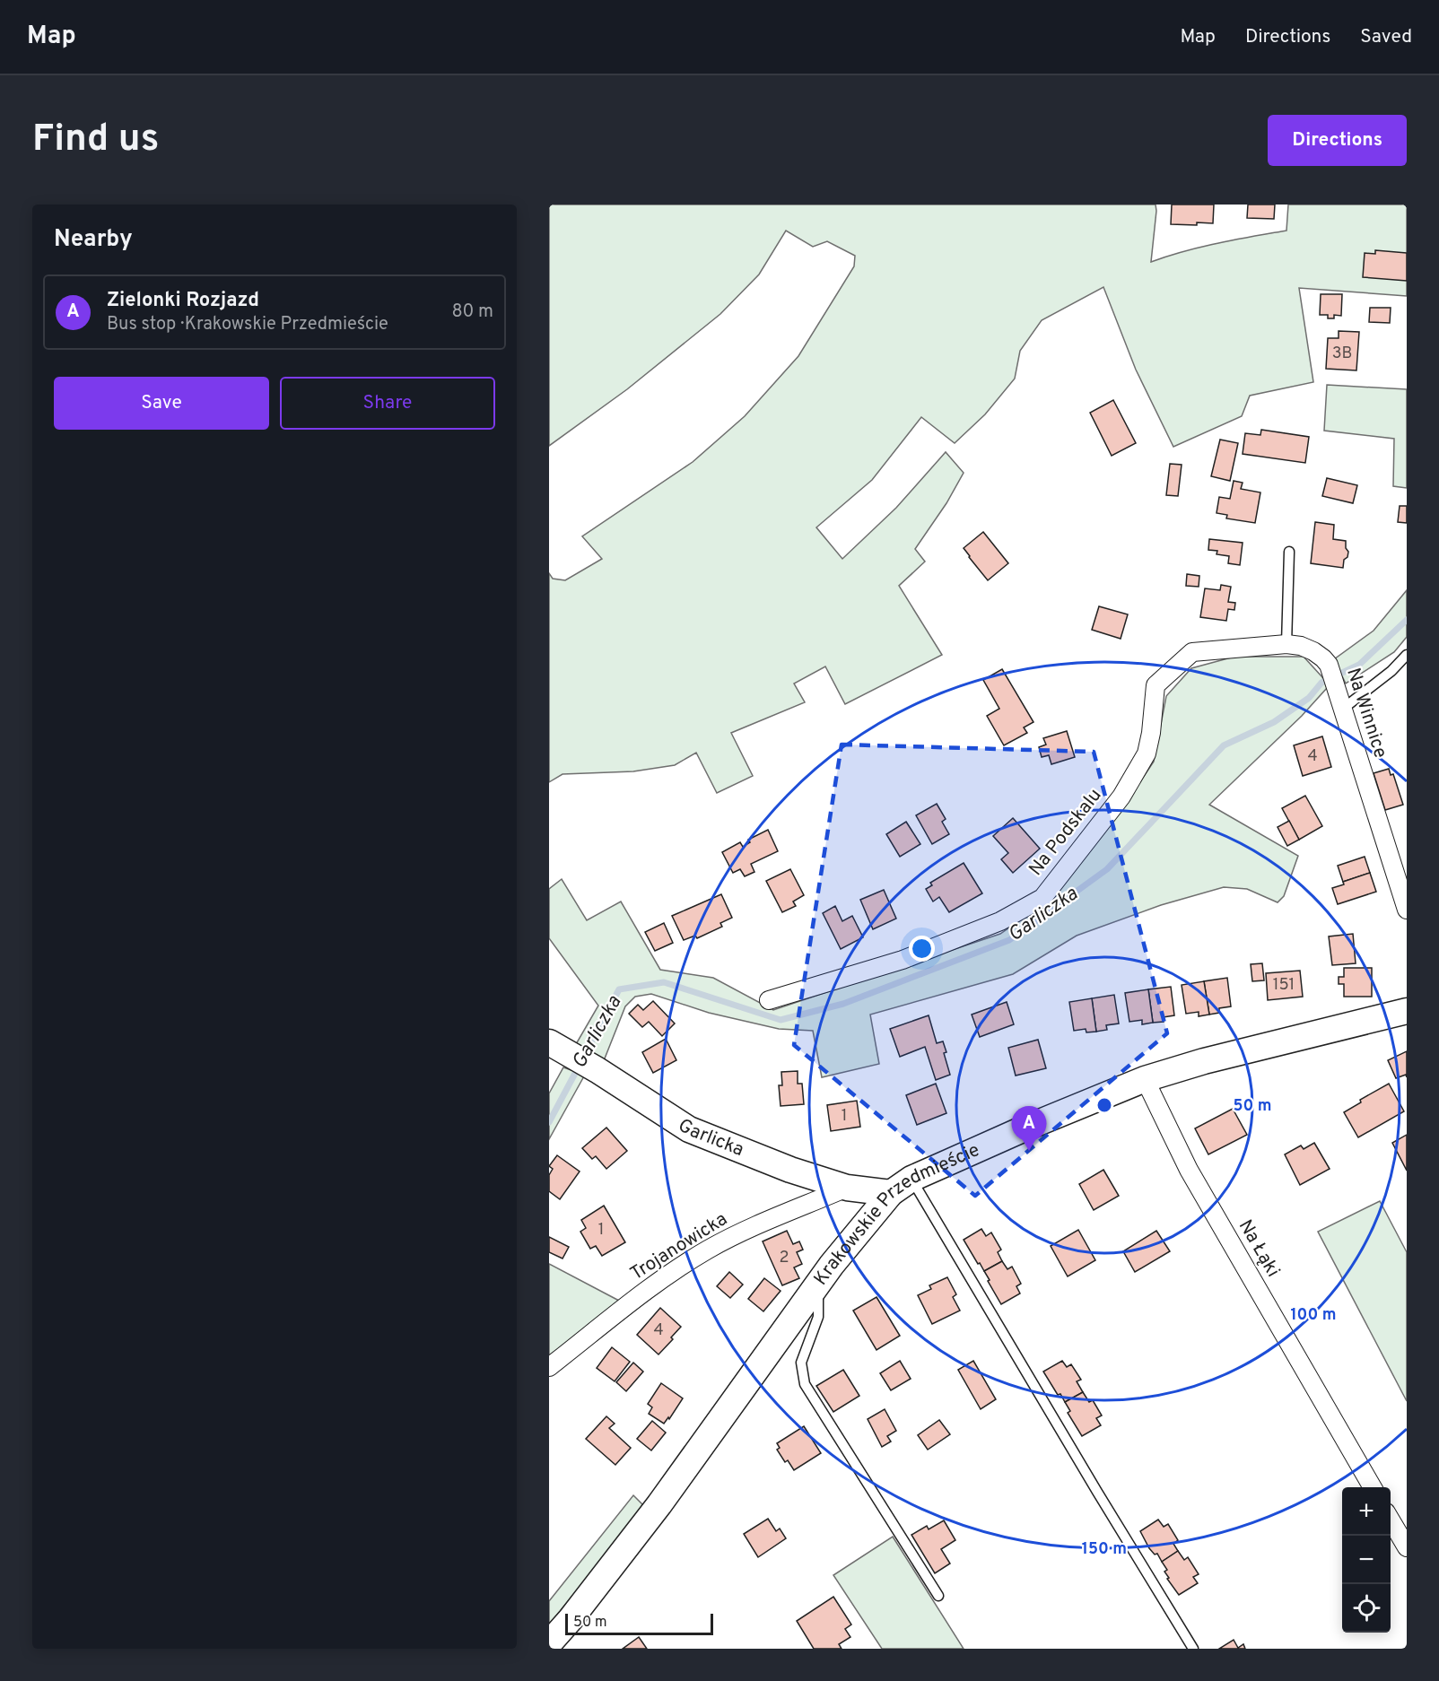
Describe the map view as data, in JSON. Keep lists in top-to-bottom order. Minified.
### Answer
{"streets":{"main road":["Garlicka","Krakowskie Przedmieście"],"street":["Na Winnice","Na Podskalu","Trojanowicka","Na Łąki"]},"crossings":[["Na Winnice","Na Podskalu"],["Garlicka","Krakowskie Przedmieście"],["Garlicka","Trojanowicka"],["Krakowskie Przedmieście","Na Łąki"]],"water":["Garliczka"],"house_numbers":["3B","4","151","1","1","2","4"],"scale_bar":"50 m","page":{"header":"Map","nav":["Map","Directions","Saved"],"buttons":["Directions",["Save","Share"]],"title":"Find us","heading":"Nearby","list":[{"mark":"A","name":"Zielonki Rozjazd","note":"Bus stop · Krakowskie Przedmieście","value":"80 m"}],"pins":"A","map_buttons":["+","−"],"scale":"50 m"},"rings":["50 m","100 m","150 m"]}
